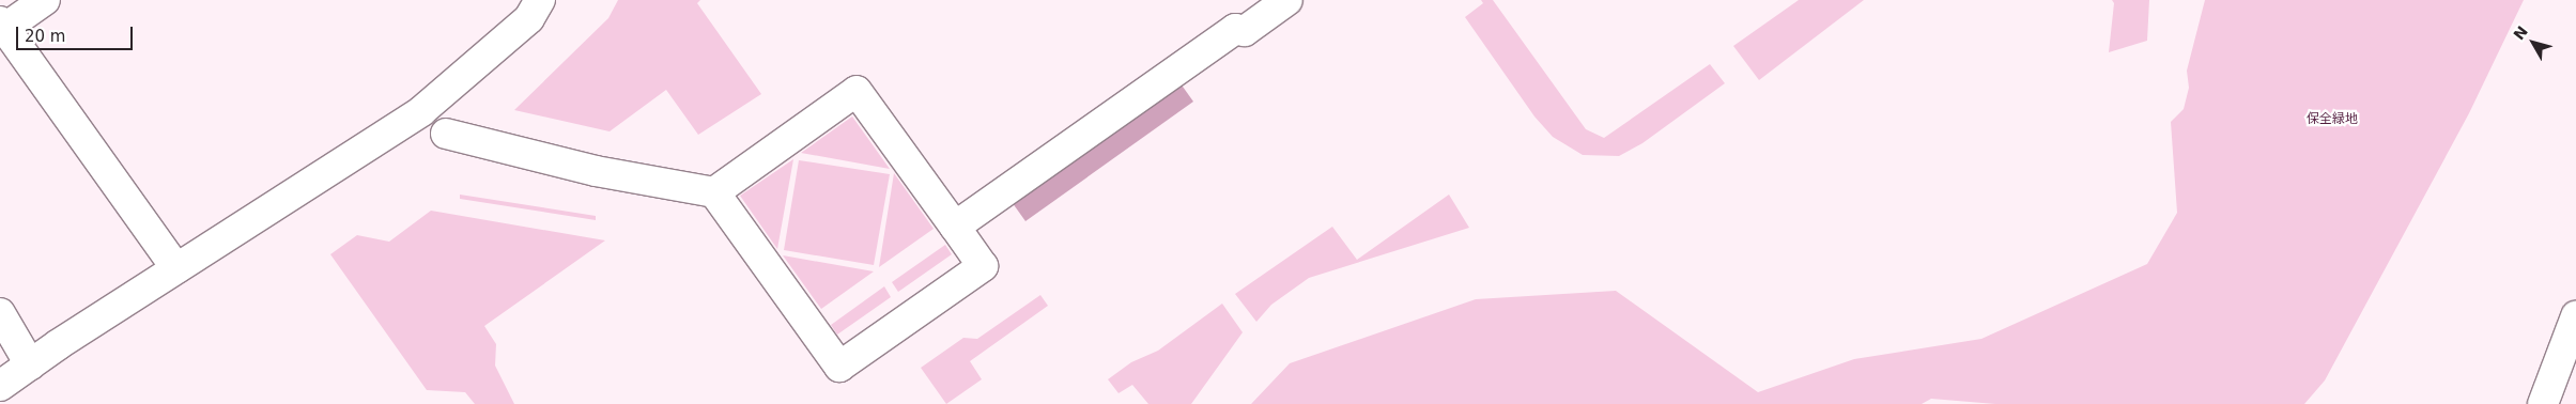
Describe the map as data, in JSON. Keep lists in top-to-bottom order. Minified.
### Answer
{"parks":["保全緑地"],"scale_bar":"20 m","north":"top left"}
